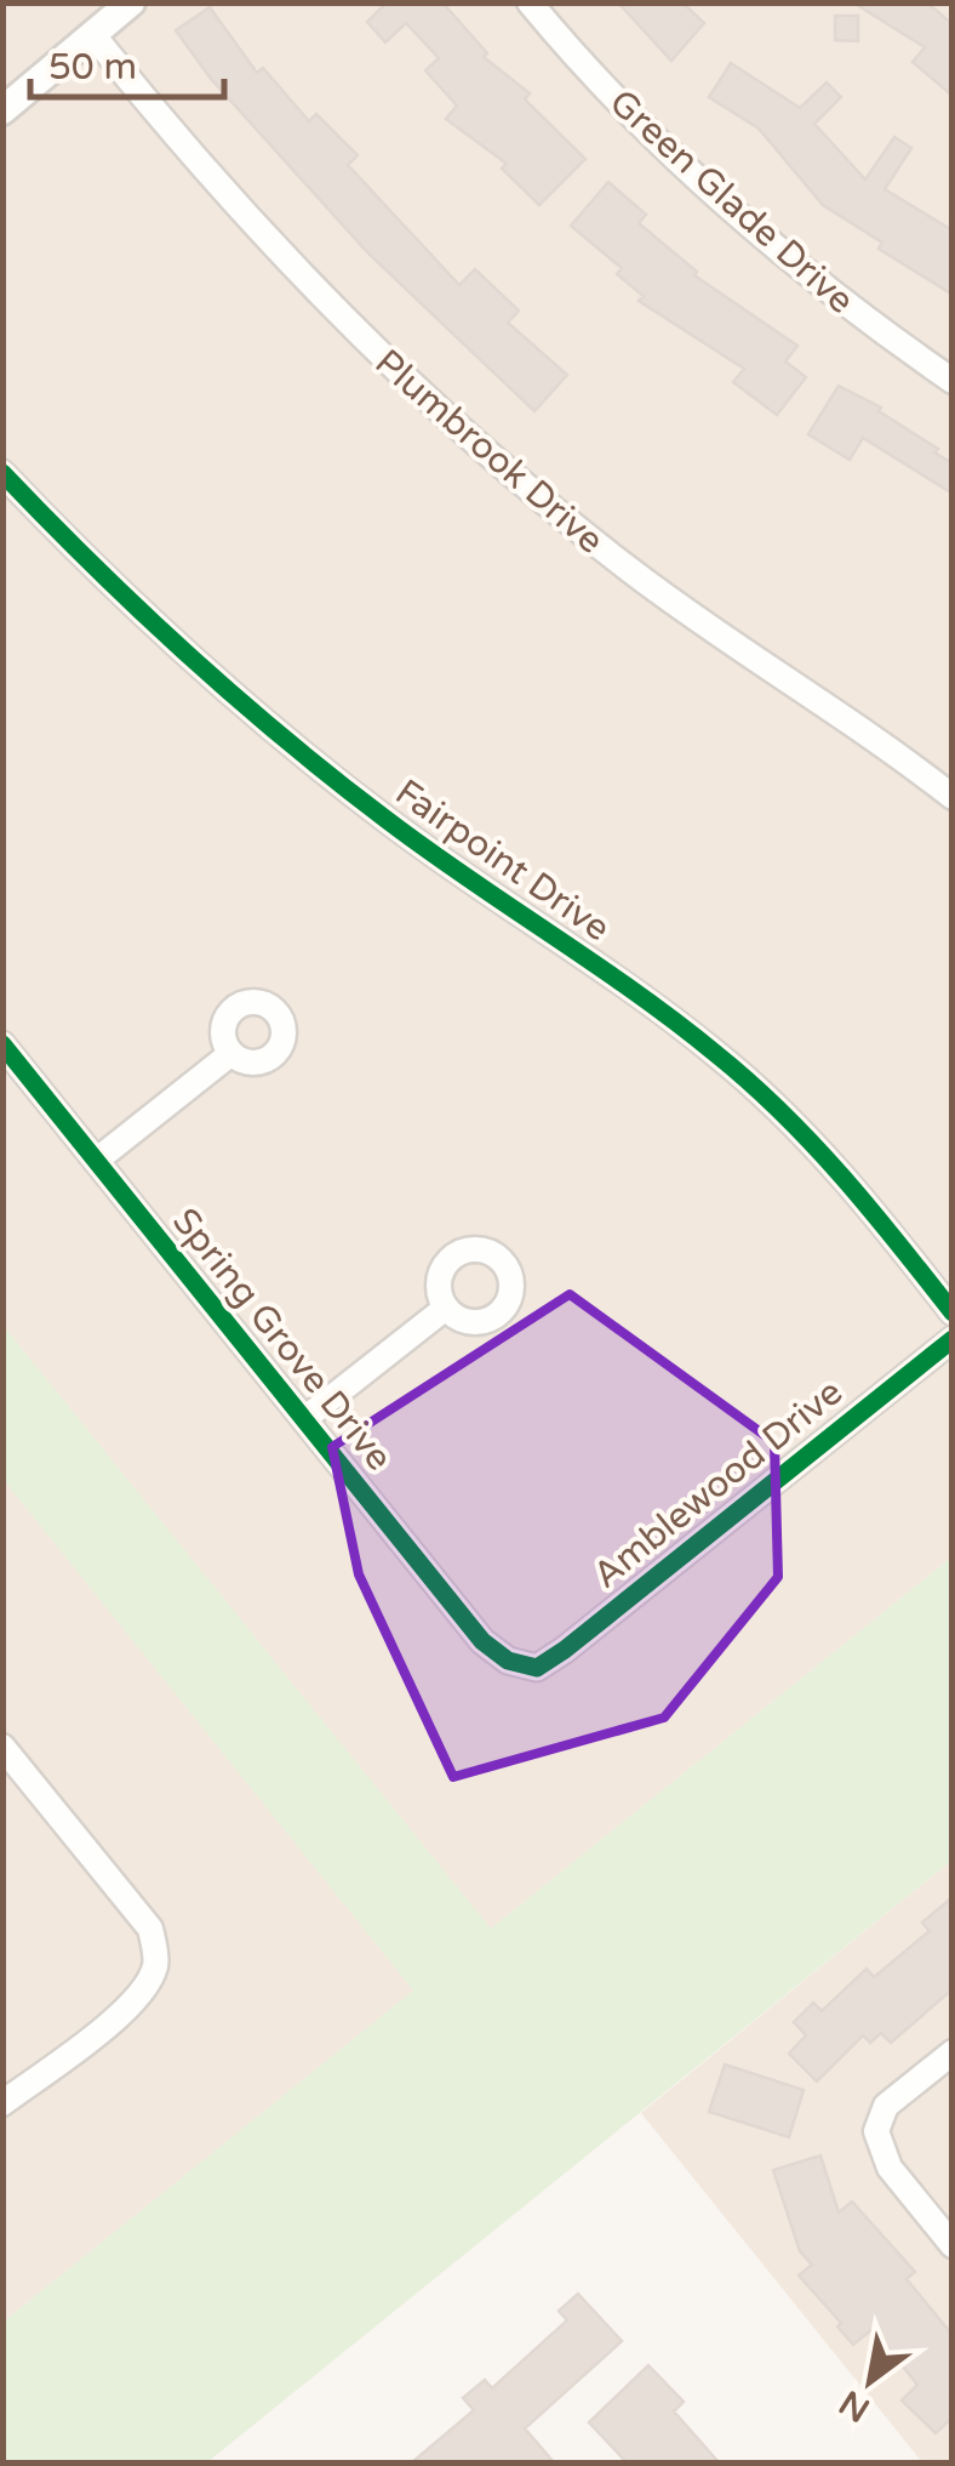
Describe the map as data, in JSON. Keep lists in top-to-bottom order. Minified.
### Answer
{"streets":{"street":["Green Glade Drive","Plumbrook Drive","Fairpoint Drive","Spring Grove Drive","Amblewood Drive"]},"crossings":[["Spring Grove Drive","Amblewood Drive"]],"scale_bar":"50 m","north":"bottom left"}
